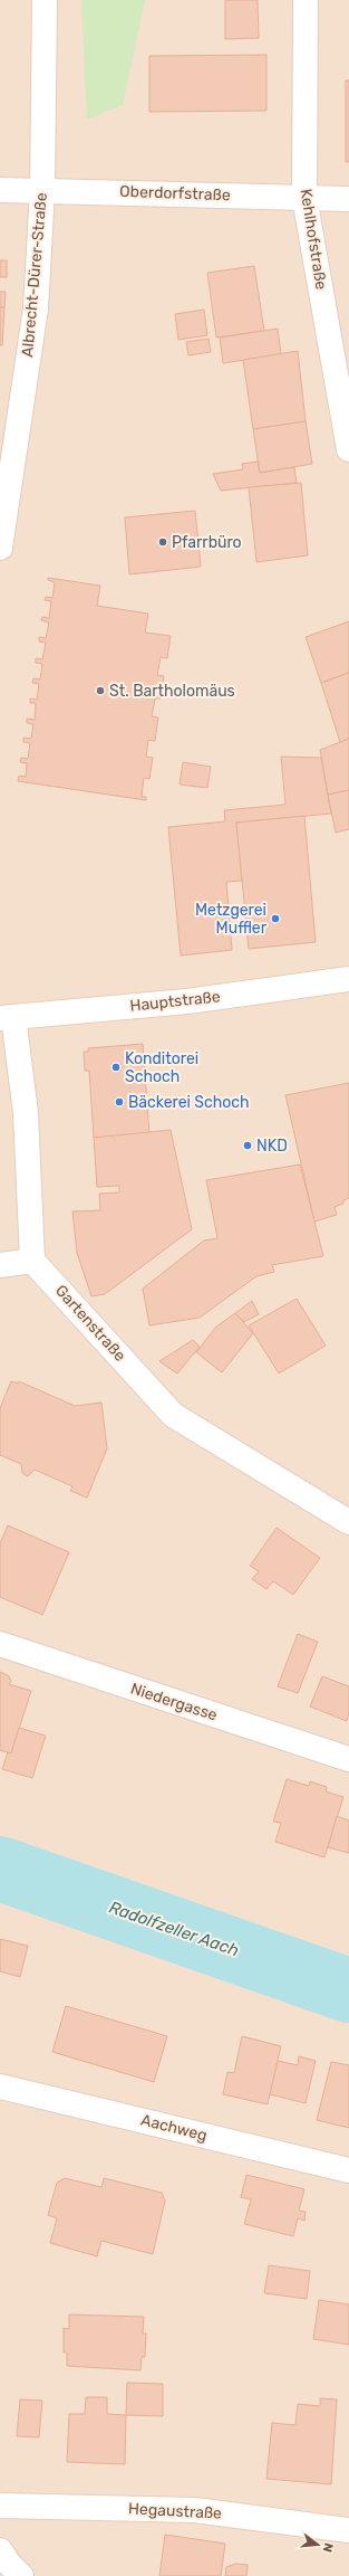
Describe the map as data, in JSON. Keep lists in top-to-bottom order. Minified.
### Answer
{"streets":{"street":["Oberdorfstraße","Kehlhofstraße","Albrecht-Dürer-Straße","Hauptstraße","Gartenstraße","Niedergasse","Aachweg","Hegaustraße"]},"crossings":[["Oberdorfstraße","Kehlhofstraße"],["Oberdorfstraße","Albrecht-Dürer-Straße"]],"water":["Radolfzeller Aach"],"places":["Pfarrbüro","St. Bartholomäus","Metzgerei Muffler","Konditorei Schoch","Bäckerei Schoch","NKD"],"north":"right"}
